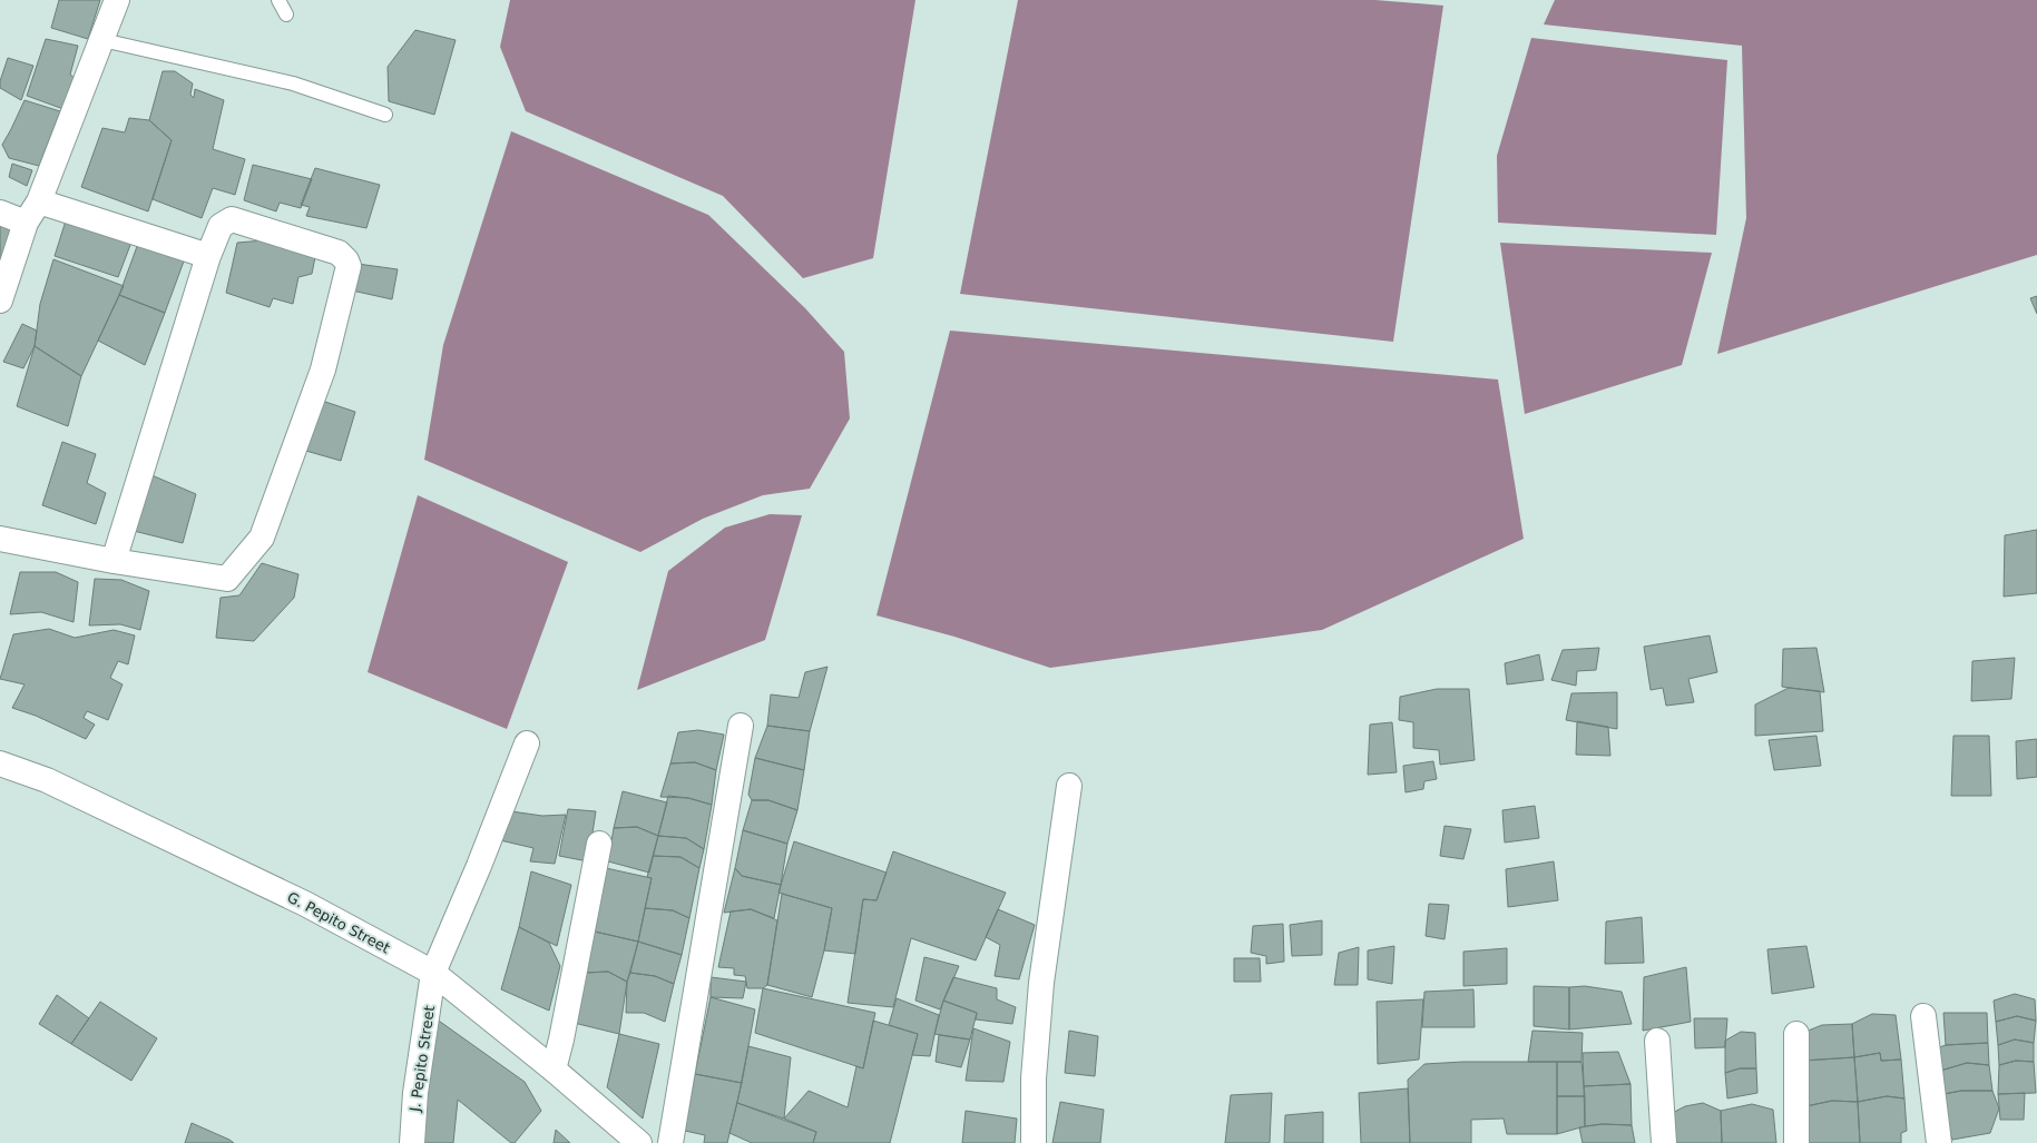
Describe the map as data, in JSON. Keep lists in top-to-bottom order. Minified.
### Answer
{"streets":{"street":["G. Pepito Street","J. Pepito Street"]},"crossings":[["G. Pepito Street","J. Pepito Street"]]}
